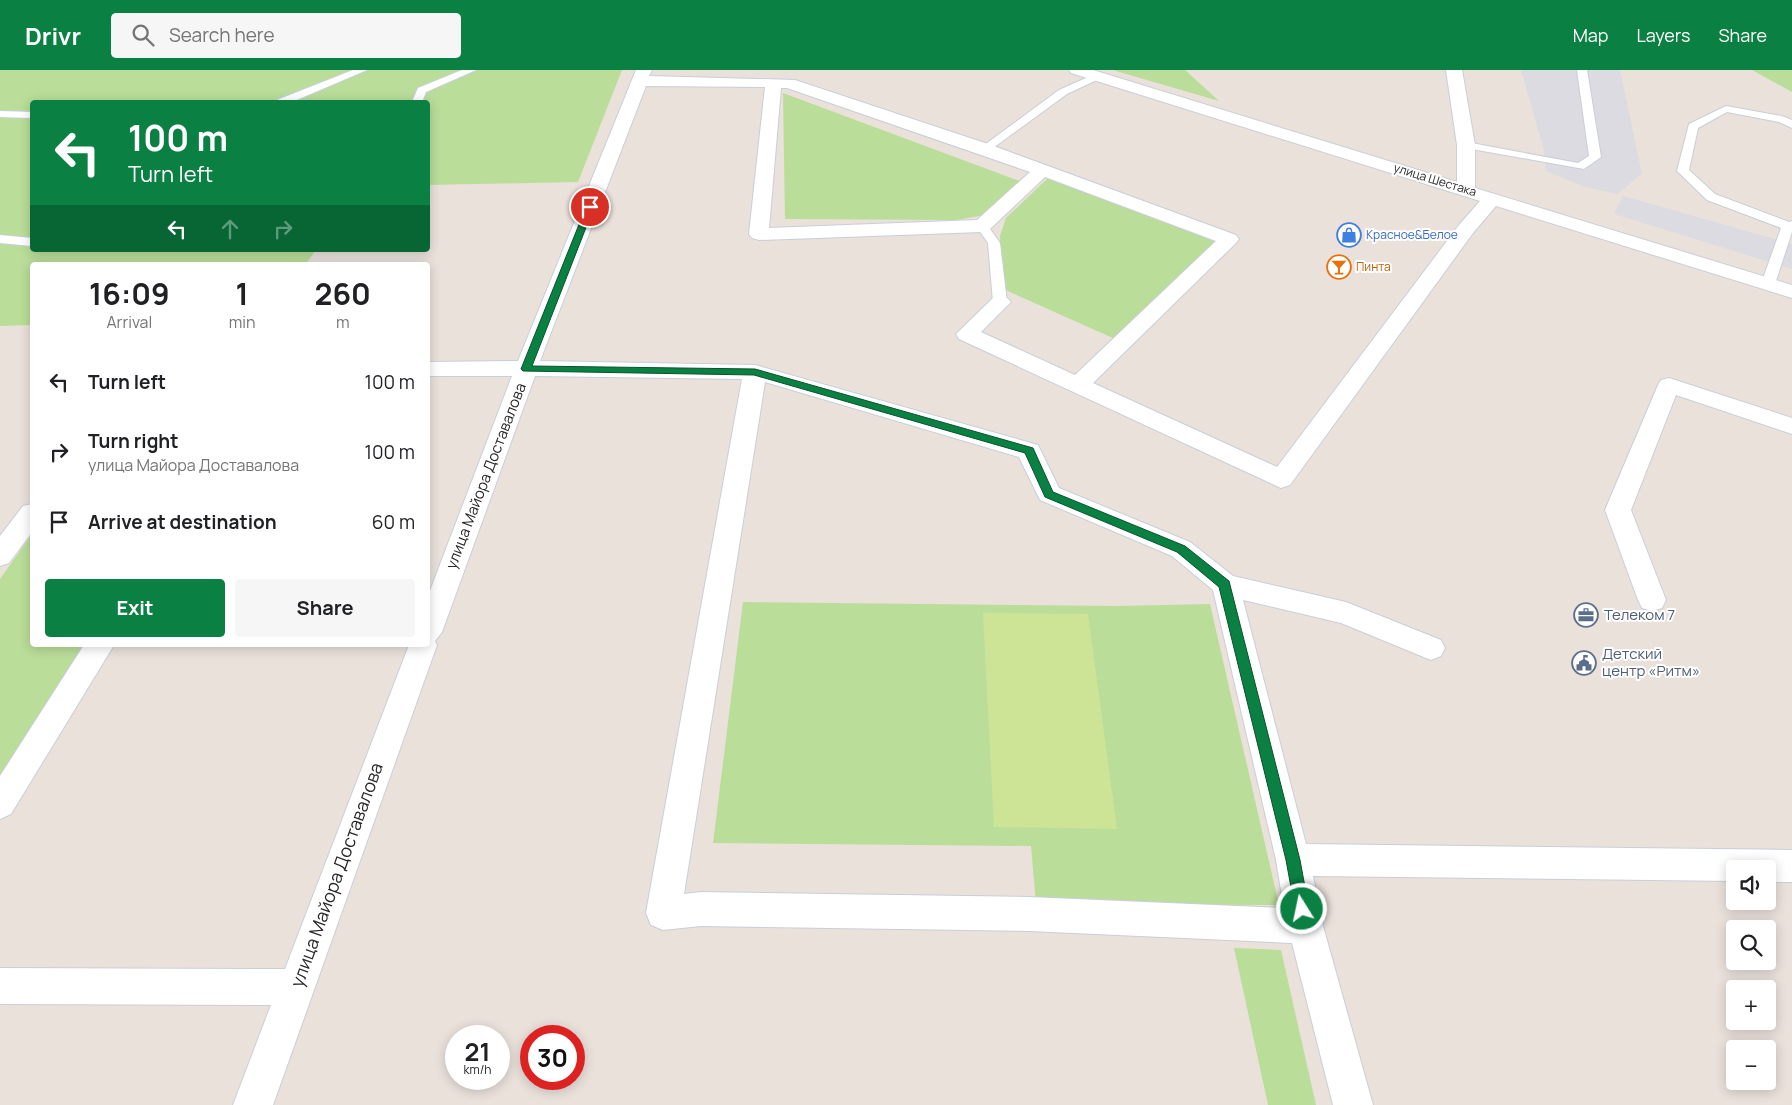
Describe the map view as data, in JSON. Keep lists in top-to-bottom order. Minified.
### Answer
{"streets":{"street":["улица Шестака","улица Майора Доставалова"]},"places":{"shop":["Красное&Белое"],"bar":["Пинта"],"office":["Телеком 7"],"public building":["Детский центр «Ритм»"]},"page":{"header":"Drivr","search":"Search here","nav":["Map","Layers","Share"],"turn":["100 m","Turn left"],"eta":["16:09","Arrival","1","min","260","m"],"list":[{"name":"Turn left","value":"100 m"},{"name":"Turn right","note":"улица Майора Доставалова","value":"100 m"},{"name":"Arrive at destination","value":"60 m"}],"buttons":["Exit","Share"],"map_buttons":["+","−"],"speed":"21 km/h","limit":"30"}}
